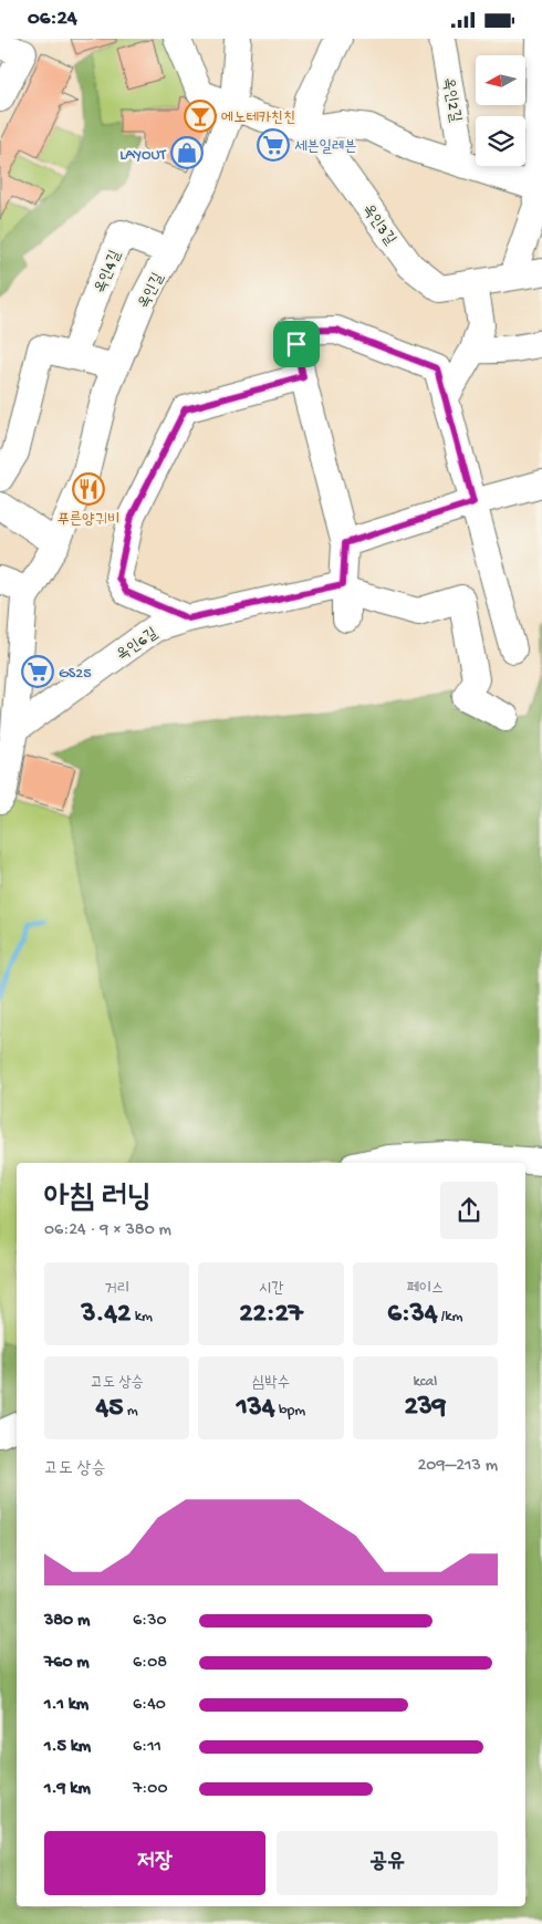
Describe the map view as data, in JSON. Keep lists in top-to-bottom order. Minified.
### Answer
{"streets":{"street":["옥인2길","옥인3길","옥인4길","옥인길","옥인6길"]},"crossings":[["옥인2길","옥인3길"],["옥인3길","옥인길"],["옥인4길","옥인길"],["옥인길","옥인6길"]],"places":{"bar":["에노테카친친"],"supermarket":["세븐일레븐","GS25"],"shop":["LAYOUT"],"restaurant":["푸른양귀비"]},"north":"left","page":{"status":"06:24","heading":["아침 러닝","06:24 · 9 × 380 m"],"stats":[["거리","3.42 km"],["시간","22:27"],["페이스","6:34 /km"],["고도 상승","45 m"],["심박수","134 bpm"],["kcal","239"]],"chart":["고도 상승","209–213 m"],"list":[{"name":"380 m","note":"6:30"},{"name":"760 m","note":"6:08"},{"name":"1.1 km","note":"6:40"},{"name":"1.5 km","note":"6:11"},{"name":"1.9 km","note":"7:00"}],"buttons":["저장","공유"]}}
